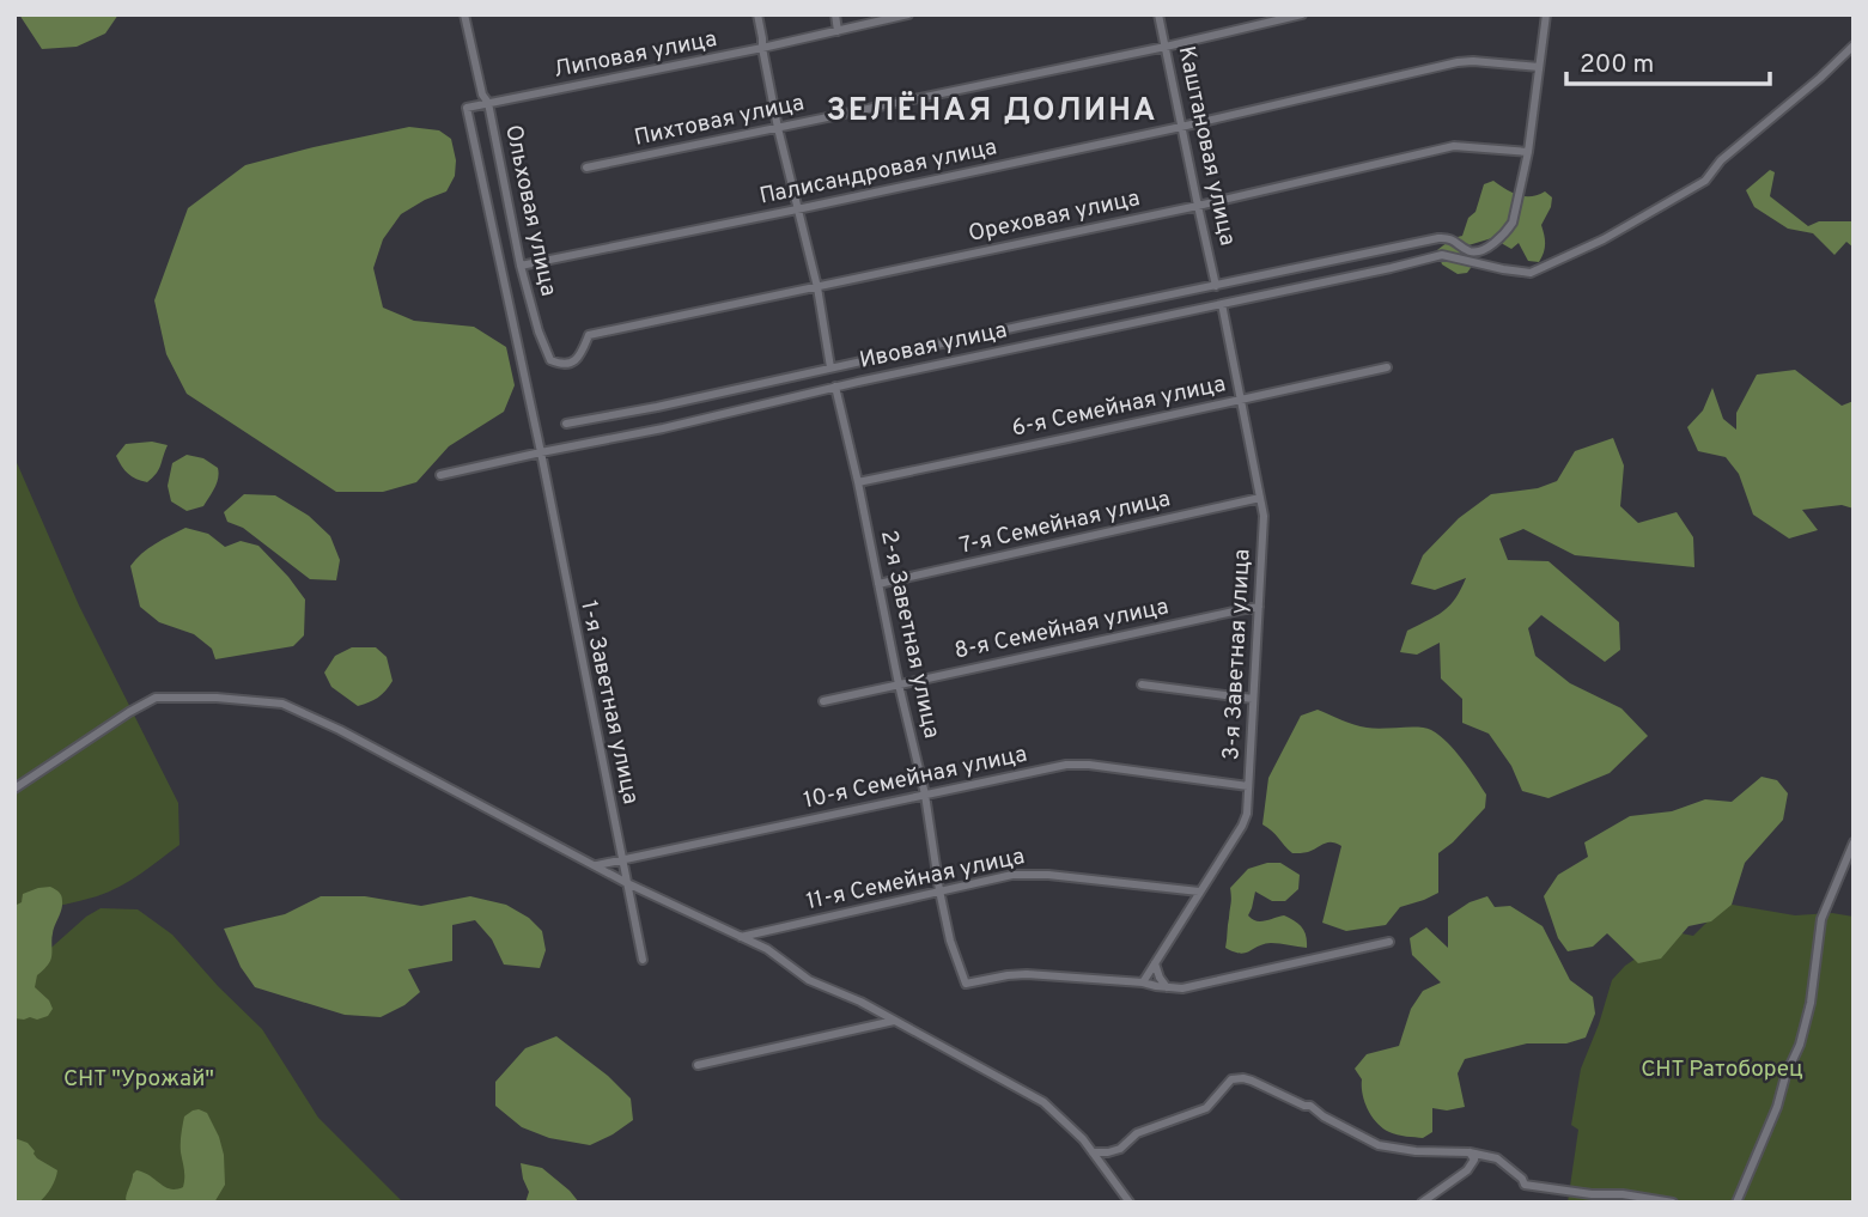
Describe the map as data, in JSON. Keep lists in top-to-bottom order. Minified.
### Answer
{"streets":{"street":["Липовая улица","Пихтовая улица","Каштановая улица","Палисандровая улица","Ольховая улица","Ореховая улица","Ивовая улица","6-я Семейная улица","7-я Семейная улица","8-я Семейная улица","2-я Заветная улица","3-я Заветная улица","1-я Заветная улица","10-я Семейная улица","11-я Семейная улица"]},"crossings":[["Липовая улица","Ольховая улица"],["Липовая улица","1-я Заветная улица"],["Пихтовая улица","Каштановая улица"],["Каштановая улица","Палисандровая улица"],["Каштановая улица","Ореховая улица"],["Каштановая улица","Ивовая улица"],["Палисандровая улица","Ольховая улица"],["Ольховая улица","Ореховая улица"],["Ореховая улица","Ивовая улица"],["Ивовая улица","2-я Заветная улица"],["Ивовая улица","3-я Заветная улица"],["Ивовая улица","1-я Заветная улица"],["6-я Семейная улица","2-я Заветная улица"],["6-я Семейная улица","3-я Заветная улица"],["7-я Семейная улица","2-я Заветная улица"],["7-я Семейная улица","3-я Заветная улица"],["8-я Семейная улица","2-я Заветная улица"],["8-я Семейная улица","3-я Заветная улица"],["2-я Заветная улица","3-я Заветная улица"],["2-я Заветная улица","10-я Семейная улица"],["2-я Заветная улица","11-я Семейная улица"],["3-я Заветная улица","10-я Семейная улица"],["3-я Заветная улица","11-я Семейная улица"],["1-я Заветная улица","10-я Семейная улица"]],"districts":["ЗЕЛЁНАЯ ДОЛИНА"],"parks":["СНТ Ратоборец","СНТ \"Урожай\""],"scale_bar":"200 m"}
